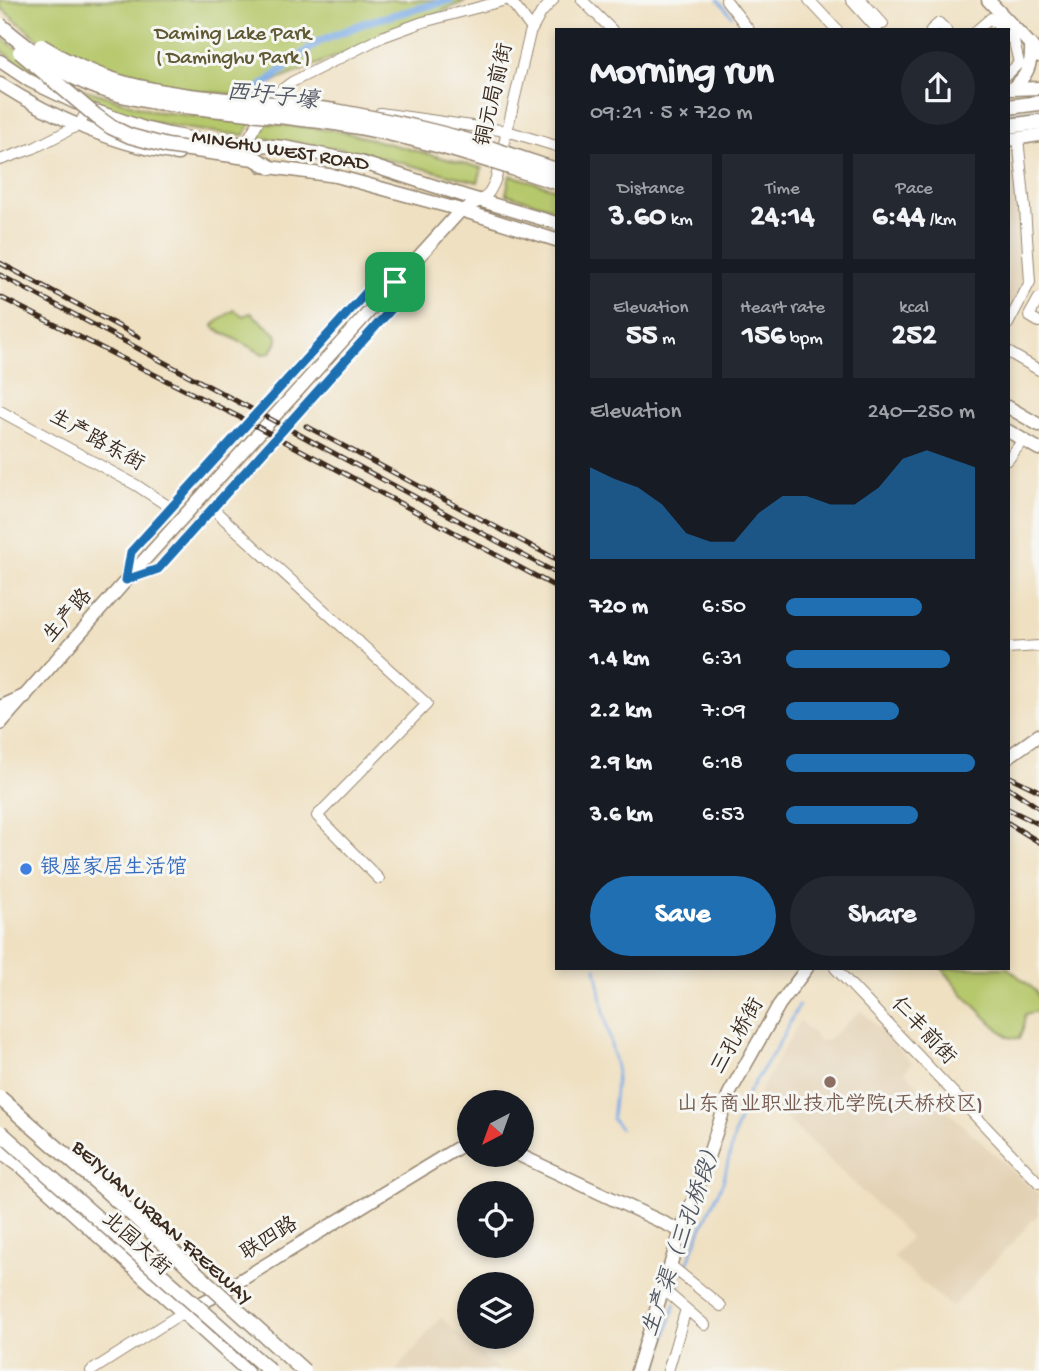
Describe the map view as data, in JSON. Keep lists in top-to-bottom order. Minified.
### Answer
{"streets":{"highway":["BEIYUAN URBAN FREEWAY"],"main road":["MINGHU WEST ROAD","生产路","三孔桥街","联四路","北园大街"],"street":["铜元局前街","生产路东街","仁丰前街"]},"crossings":[["铜元局前街","MINGHU WEST ROAD"],["铜元局前街","生产路"],["MINGHU WEST ROAD","生产路"],["BEIYUAN URBAN FREEWAY","北园大街"],["联四路","北园大街"]],"water":["西圩子壕","生产渠（三孔桥段）"],"parks":["Daming Lake Park ( Daminghu Park )"],"places":["银座家居生活馆","山东商业职业技术学院(天桥校区)"],"north":"bottom left","page":{"heading":["Morning run","09:21 · 5 × 720 m"],"stats":[["Distance","3.60 km"],["Time","24:14"],["Pace","6:44 /km"],["Elevation","55 m"],["Heart rate","156 bpm"],["kcal","252"]],"chart":["Elevation","240–250 m"],"list":[{"name":"720 m","note":"6:50"},{"name":"1.4 km","note":"6:31"},{"name":"2.2 km","note":"7:09"},{"name":"2.9 km","note":"6:18"},{"name":"3.6 km","note":"6:53"}],"buttons":["Save","Share"]}}
